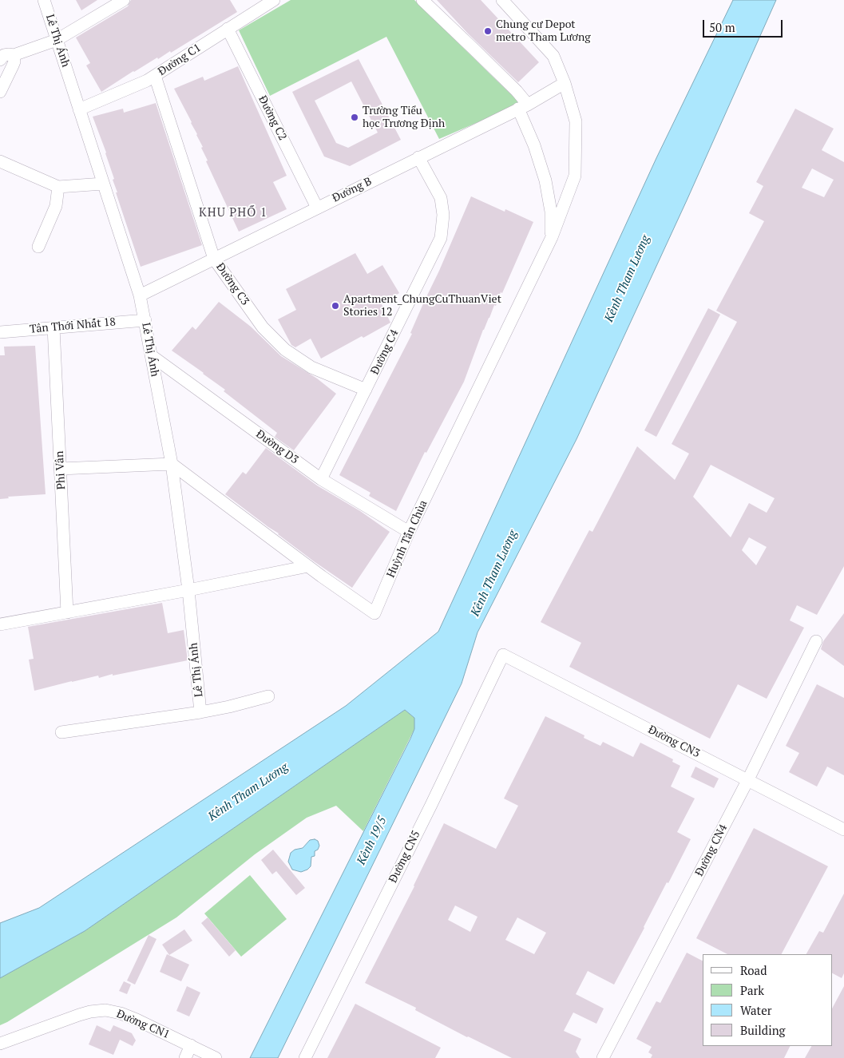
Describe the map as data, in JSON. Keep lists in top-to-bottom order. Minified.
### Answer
{"streets":{"street":["Lê Thị Ánh","Đường C1","Đường C2","Đường B","Đường C3","Tân Thới Nhất 18","Đường C4","Đường D3","Phi Vân","Huỳnh Tấn Chùa","Đường CN3","Đường CN4","Đường CN5","Đường CN1"]},"crossings":[["Lê Thị Ánh","Đường C1"],["Lê Thị Ánh","Đường B"],["Lê Thị Ánh","Tân Thới Nhất 18"],["Lê Thị Ánh","Đường D3"],["Lê Thị Ánh","Huỳnh Tấn Chùa"],["Đường C1","Đường C2"],["Đường C1","Đường C3"],["Đường C2","Đường B"],["Đường B","Đường C3"],["Đường B","Đường C4"],["Đường B","Huỳnh Tấn Chùa"],["Đường C3","Đường C4"],["Tân Thới Nhất 18","Phi Vân"],["Đường C4","Đường D3"],["Đường D3","Huỳnh Tấn Chùa"],["Đường CN3","Đường CN4"],["Đường CN3","Đường CN5"]],"districts":["KHU PHỐ 1"],"water":["Kênh Tham Lương","Kênh 19/5"],"places":["Chung cư Depot metro Tham Lương","Trường Tiểu học Trương Định","Apartment_ChungCuThuanViet Stories 12"],"legend":["Road","Park","Water","Building"],"scale_bar":"50 m"}
